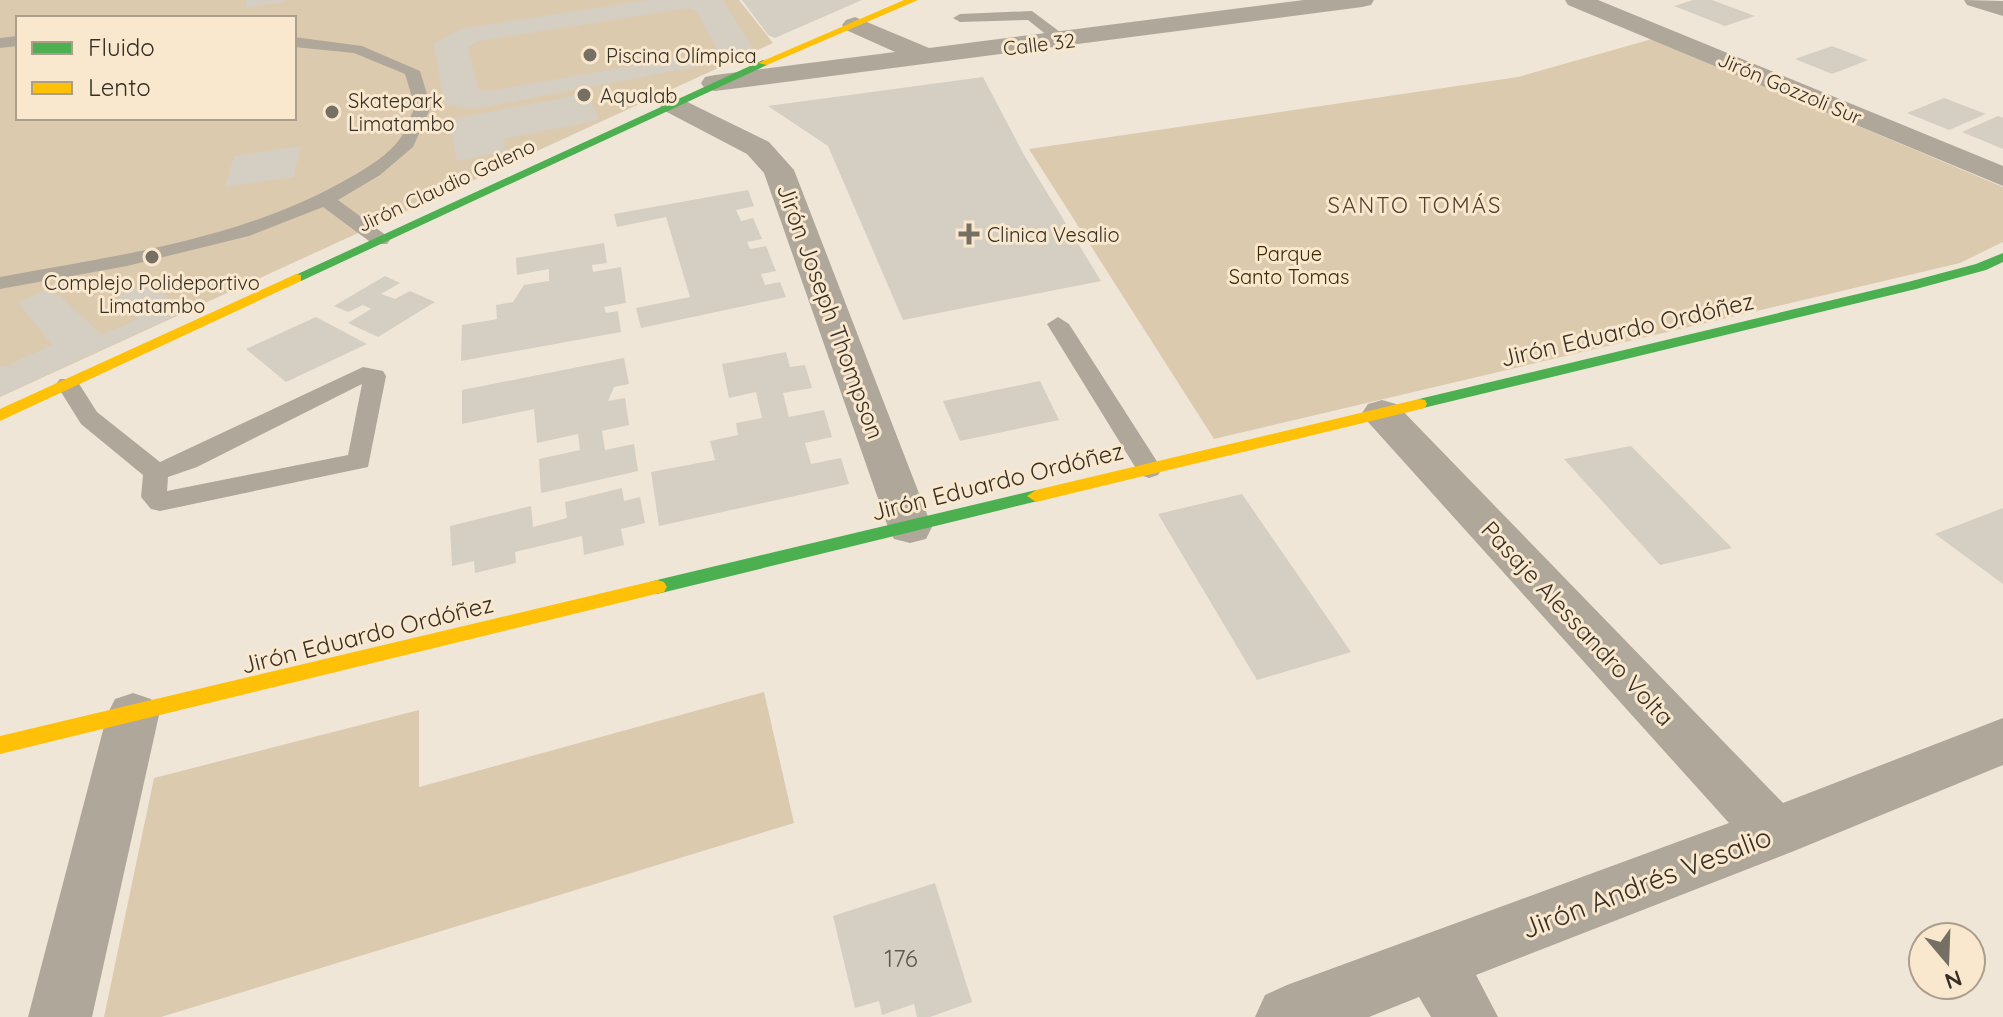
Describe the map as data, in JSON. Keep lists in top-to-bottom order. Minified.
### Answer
{"streets":{"street":["Calle 32","Jirón Gozzoli Sur","Jirón Claudio Galeno","Jirón Joseph Thompson","Jirón Eduardo Ordóñez","Pasaje Alessandro Volta","Jirón Andrés Vesalio"]},"crossings":[["Calle 32","Jirón Claudio Galeno"],["Jirón Claudio Galeno","Jirón Joseph Thompson"],["Jirón Joseph Thompson","Jirón Eduardo Ordóñez"],["Jirón Eduardo Ordóñez","Pasaje Alessandro Volta"],["Pasaje Alessandro Volta","Jirón Andrés Vesalio"]],"districts":["SANTO TOMÁS"],"parks":["Parque Santo Tomas"],"places":{"other":["Piscina Olímpica","Aqualab","Skatepark Limatambo","Complejo Polideportivo Limatambo"],"health":["Clinica Vesalio"]},"house_numbers":["176"],"legend":["Fluido","Lento"],"north":"bottom"}
